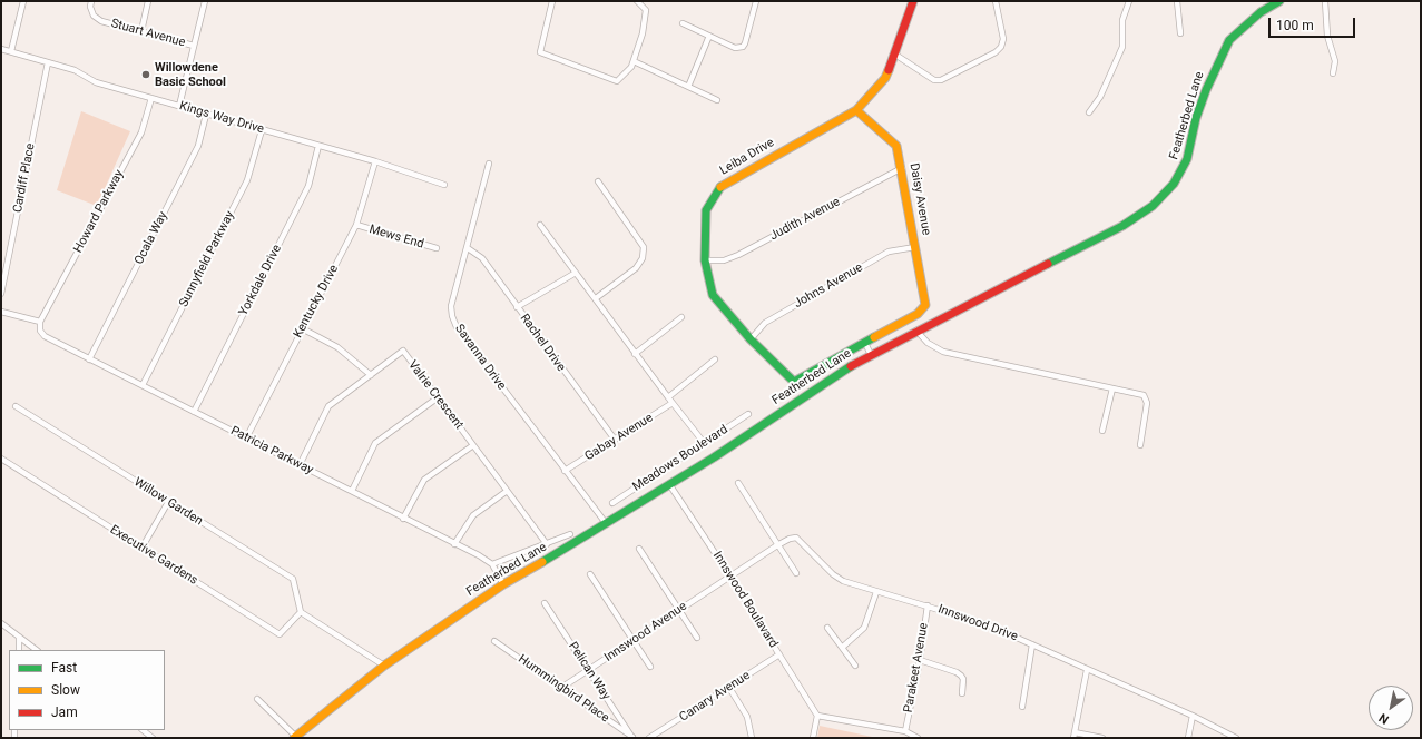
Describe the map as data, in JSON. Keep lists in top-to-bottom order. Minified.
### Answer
{"streets":{"main road":["Featherbed Lane","Leiba Drive","Daisy Avenue"],"street":["Stuart Avenue","Kings Way Drive","Cardiff Place","Howard Parkway","Judith Avenue","Mews End","Ocala Way","Sunnyfield Parkway","Yorkdale Drive","Johns Avenue","Kentucky Drive","Rachel Drive","Savanna Drive","Valrie Crescent","Gabay Avenue","Patricia Parkway","Meadows Boulevard","Willow Garden","Executive Gardens","Innswood Boulavard","Innswood Drive","Innswood Avenue","Parakeet Avenue","Pelican Way","Hummingbird Place","Canary Avenue"]},"crossings":[["Featherbed Lane","Savanna Drive"],["Featherbed Lane","Patricia Parkway"],["Featherbed Lane","Innswood Boulavard"],["Kings Way Drive","Cardiff Place"],["Kings Way Drive","Howard Parkway"],["Kings Way Drive","Ocala Way"],["Kings Way Drive","Sunnyfield Parkway"],["Kings Way Drive","Yorkdale Drive"],["Kings Way Drive","Kentucky Drive"],["Leiba Drive","Daisy Avenue"],["Leiba Drive","Judith Avenue"],["Leiba Drive","Johns Avenue"],["Daisy Avenue","Judith Avenue"],["Daisy Avenue","Johns Avenue"],["Howard Parkway","Patricia Parkway"],["Mews End","Kentucky Drive"],["Ocala Way","Patricia Parkway"],["Sunnyfield Parkway","Patricia Parkway"],["Yorkdale Drive","Patricia Parkway"],["Kentucky Drive","Patricia Parkway"],["Rachel Drive","Savanna Drive"],["Rachel Drive","Gabay Avenue"],["Savanna Drive","Gabay Avenue"],["Valrie Crescent","Patricia Parkway"],["Willow Garden","Executive Gardens"],["Innswood Boulavard","Innswood Drive"],["Innswood Boulavard","Innswood Avenue"],["Innswood Boulavard","Canary Avenue"],["Innswood Drive","Innswood Avenue"],["Innswood Drive","Parakeet Avenue"],["Innswood Avenue","Pelican Way"],["Innswood Avenue","Hummingbird Place"],["Pelican Way","Hummingbird Place"]],"places":["Willowdene Basic School"],"legend":["Fast","Slow","Jam"],"scale_bar":"100 m","north":"bottom left"}
